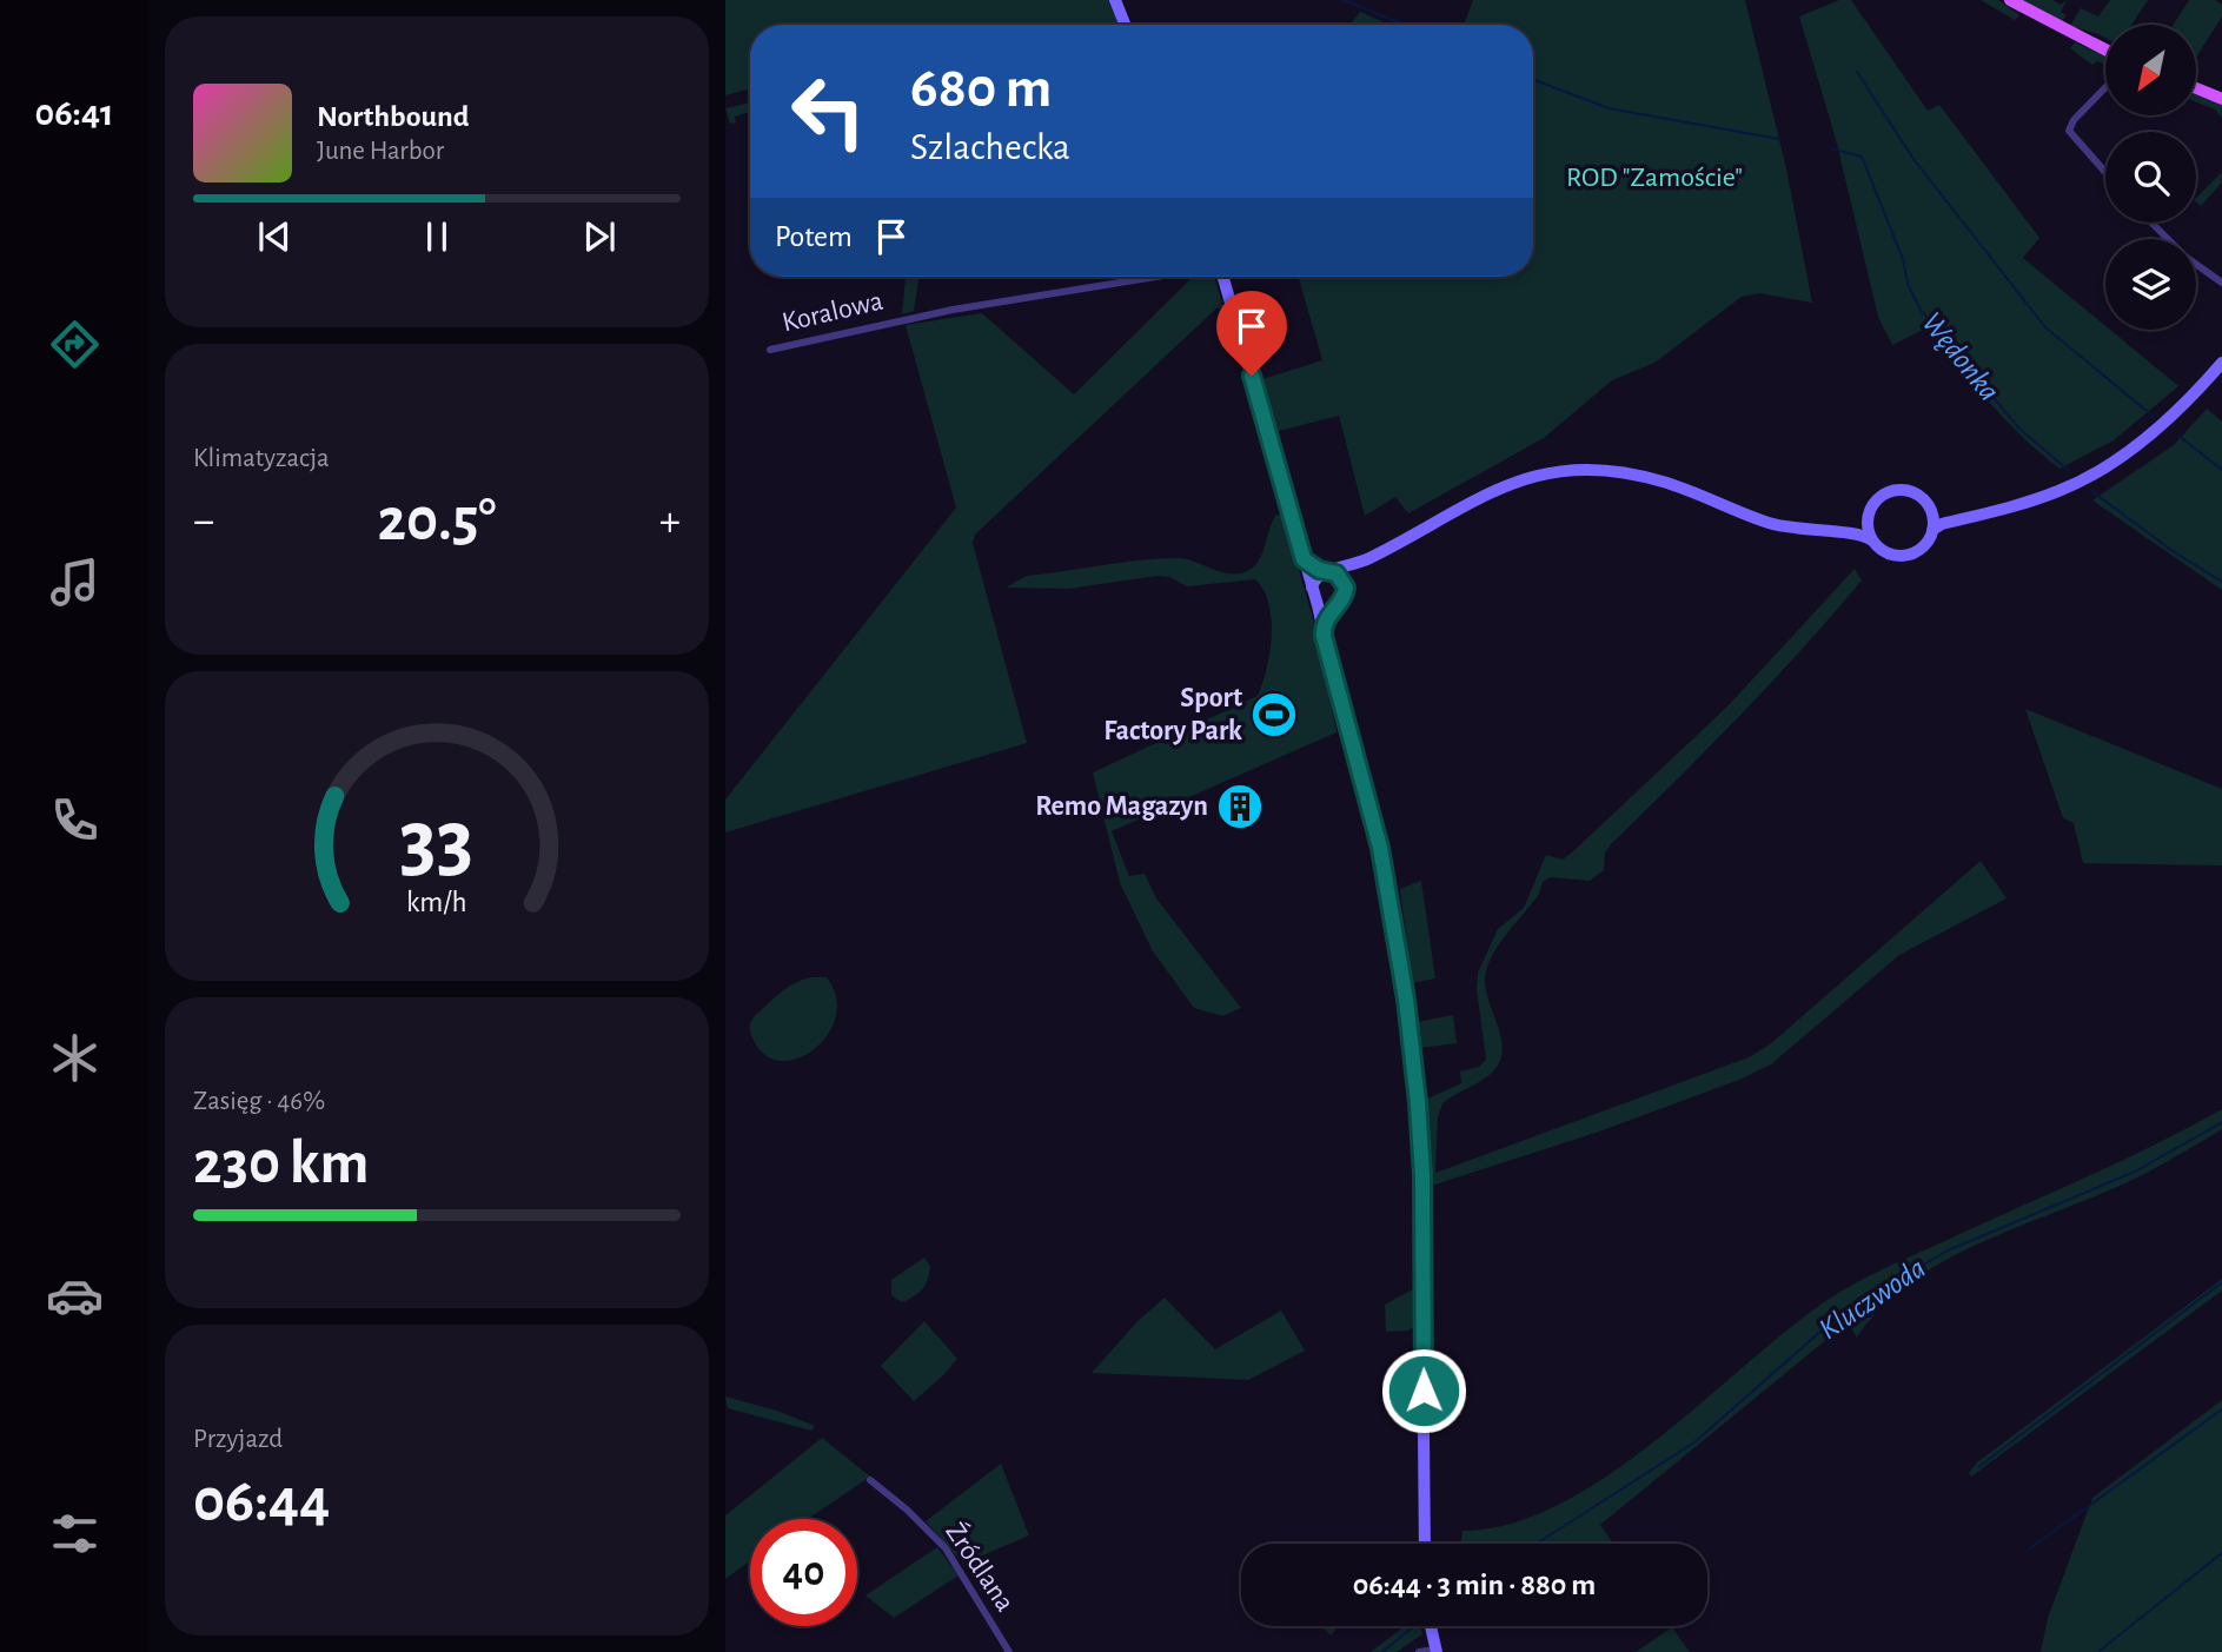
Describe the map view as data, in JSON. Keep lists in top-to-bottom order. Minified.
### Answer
{"streets":{"street":["Koralowa","Źródlana"]},"water":["Wędonka","Kluczwoda"],"parks":["ROD \"Zamoście\""],"places":{"sports":["Sport Factory Park"],"building":["Remo Magazyn"]},"north":"bottom left","page":{"tabs":"06:41","turn":["680 m","Szlachecka"],"song":["Northbound","June Harbor"],"then":"Potem","tile":["Klimatyzacja",["Zasięg · 46%","230 km"],["Przyjazd","06:44"]],"heat":["−","20.5°","+"],"limit":"40","trip":"06:44 · 3 min · 880 m","gauge":["33","km/h"]}}
